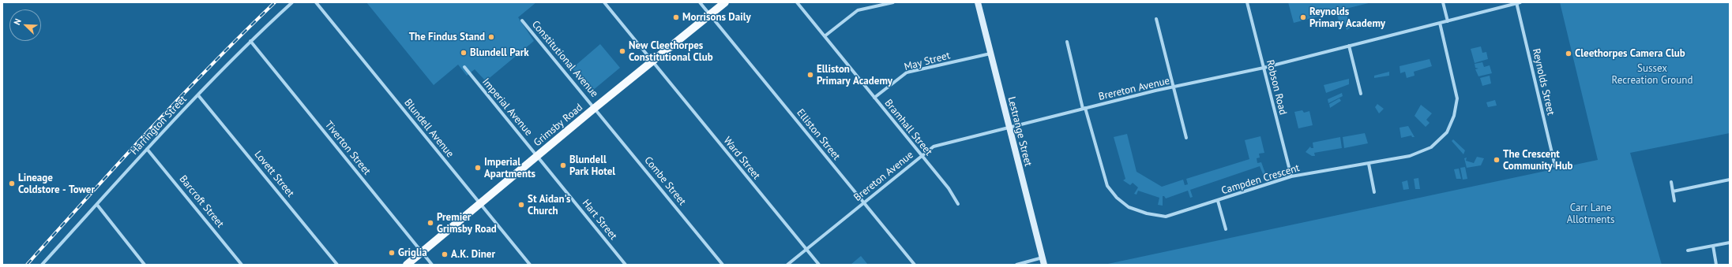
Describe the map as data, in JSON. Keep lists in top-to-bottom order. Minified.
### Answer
{"streets":{"main road":["Grimsby Road"],"street":["Constitutional Avenue","May Street","Reynolds Street","Robson Road","Brereton Avenue","Imperial Avenue","Harrington Street","Bramhall Street","Blundell Avenue","Lestrange Street","Elliston Street","Tiverton Street","Ward Street","Lovett Street","Campden Crescent","Combe Street","Barcroft Street","Hart Street"]},"crossings":[["Constitutional Avenue","Grimsby Road"],["Constitutional Avenue","Combe Street"],["May Street","Bramhall Street"],["May Street","Lestrange Street"],["Reynolds Street","Brereton Avenue"],["Robson Road","Brereton Avenue"],["Robson Road","Campden Crescent"],["Brereton Avenue","Bramhall Street"],["Brereton Avenue","Lestrange Street"],["Brereton Avenue","Elliston Street"],["Brereton Avenue","Ward Street"],["Brereton Avenue","Campden Crescent"],["Imperial Avenue","Grimsby Road"],["Imperial Avenue","Hart Street"],["Harrington Street","Tiverton Street"],["Harrington Street","Lovett Street"],["Harrington Street","Barcroft Street"],["Grimsby Road","Blundell Avenue"],["Grimsby Road","Elliston Street"],["Grimsby Road","Tiverton Street"],["Grimsby Road","Ward Street"],["Grimsby Road","Combe Street"],["Grimsby Road","Hart Street"]],"parks":["Sussex Recreation Ground","Carr Lane Allotments"],"places":["Morrisons Daily","Reynolds Primary Academy","The Findus Stand","New Cleethorpes Constitutional Club","Blundell Park","Cleethorpes Camera Club","Elliston Primary Academy","The Crescent Community Hub","Blundell Park Hotel","Imperial Apartments","Lineage Coldstore - Tower","St Aidan's Church","Premier Grimsby Road","Griglia","A.K. Diner"],"north":"top left"}
